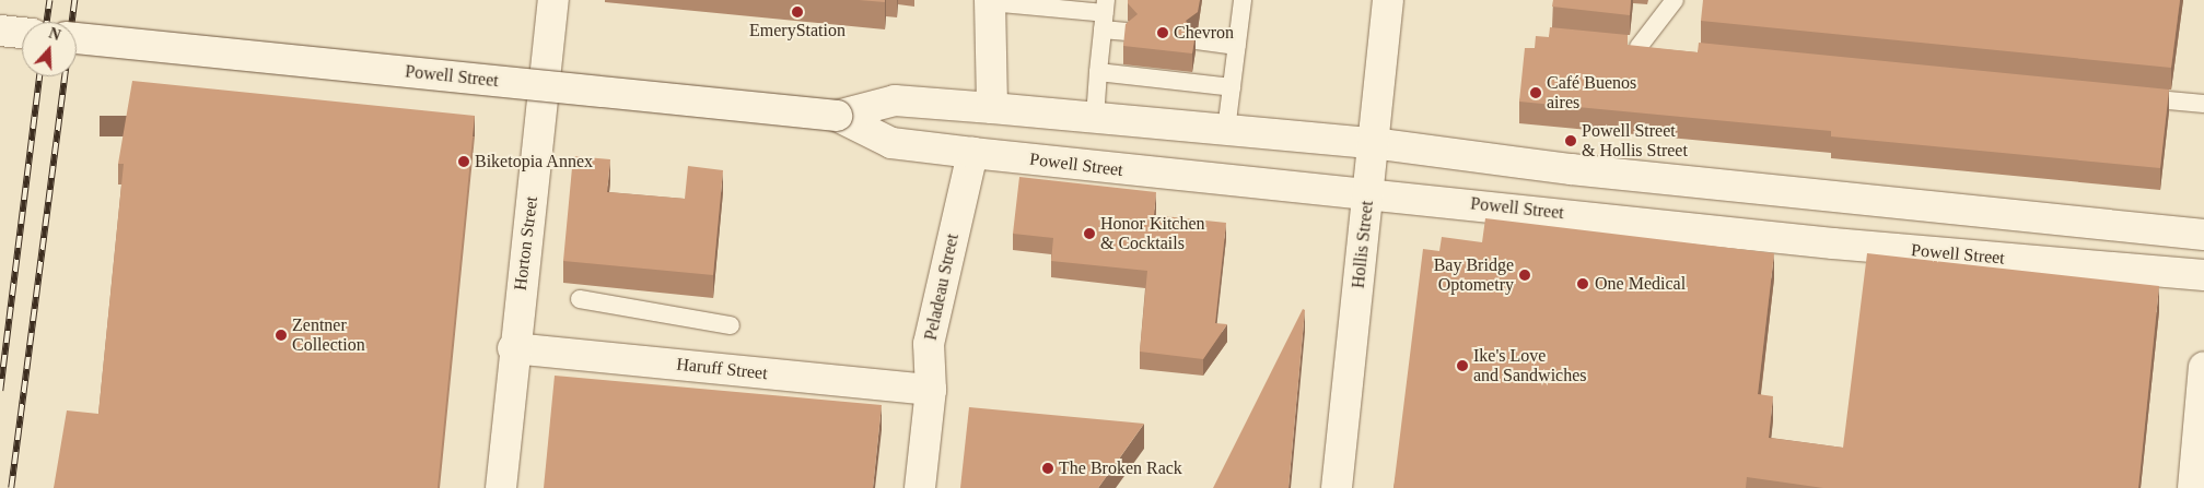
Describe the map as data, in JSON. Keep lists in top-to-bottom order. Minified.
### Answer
{"streets":{"main road":["Powell Street","Horton Street","Hollis Street","Peladeau Street","Haruff Street"]},"crossings":[["Powell Street","Hollis Street"],["Powell Street","Peladeau Street"],["Horton Street","Haruff Street"],["Peladeau Street","Haruff Street"]],"places":["EmeryStation","Chevron","Café Buenos aires","Powell Street & Hollis Street","Biketopia Annex","Honor Kitchen & Cocktails","Bay Bridge Optometry","One Medical","Zentner Collection","Ike's Love and Sandwiches","The Broken Rack"],"north":"top"}
